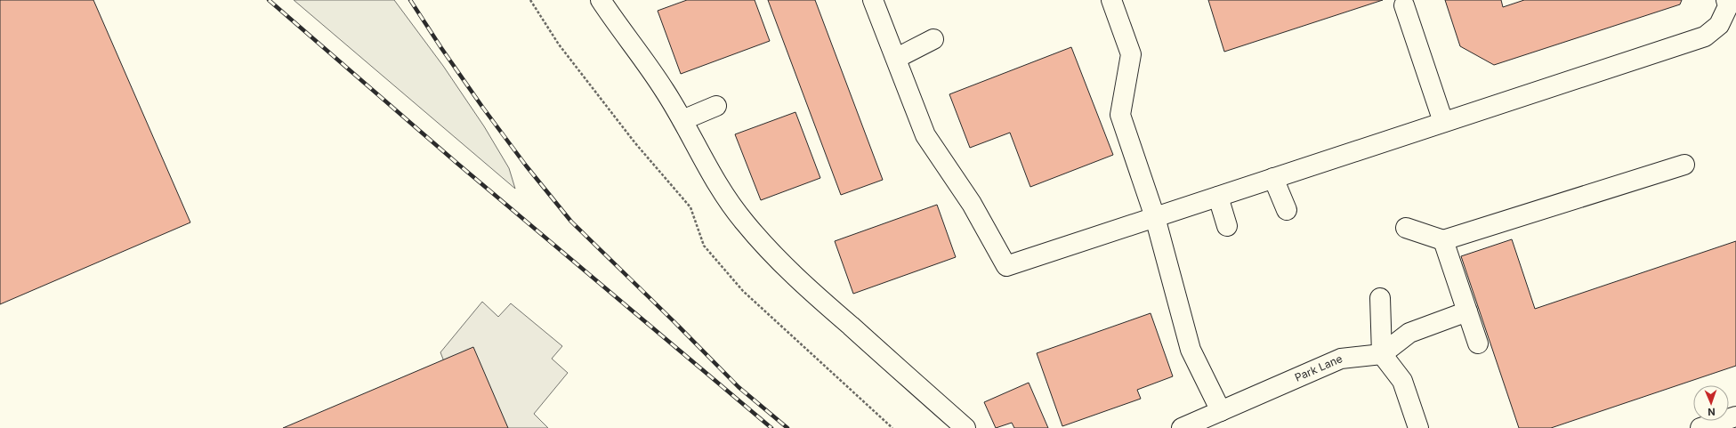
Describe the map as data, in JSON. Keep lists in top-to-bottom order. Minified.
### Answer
{"streets":{"street":["Park Lane"]},"north":"bottom"}
